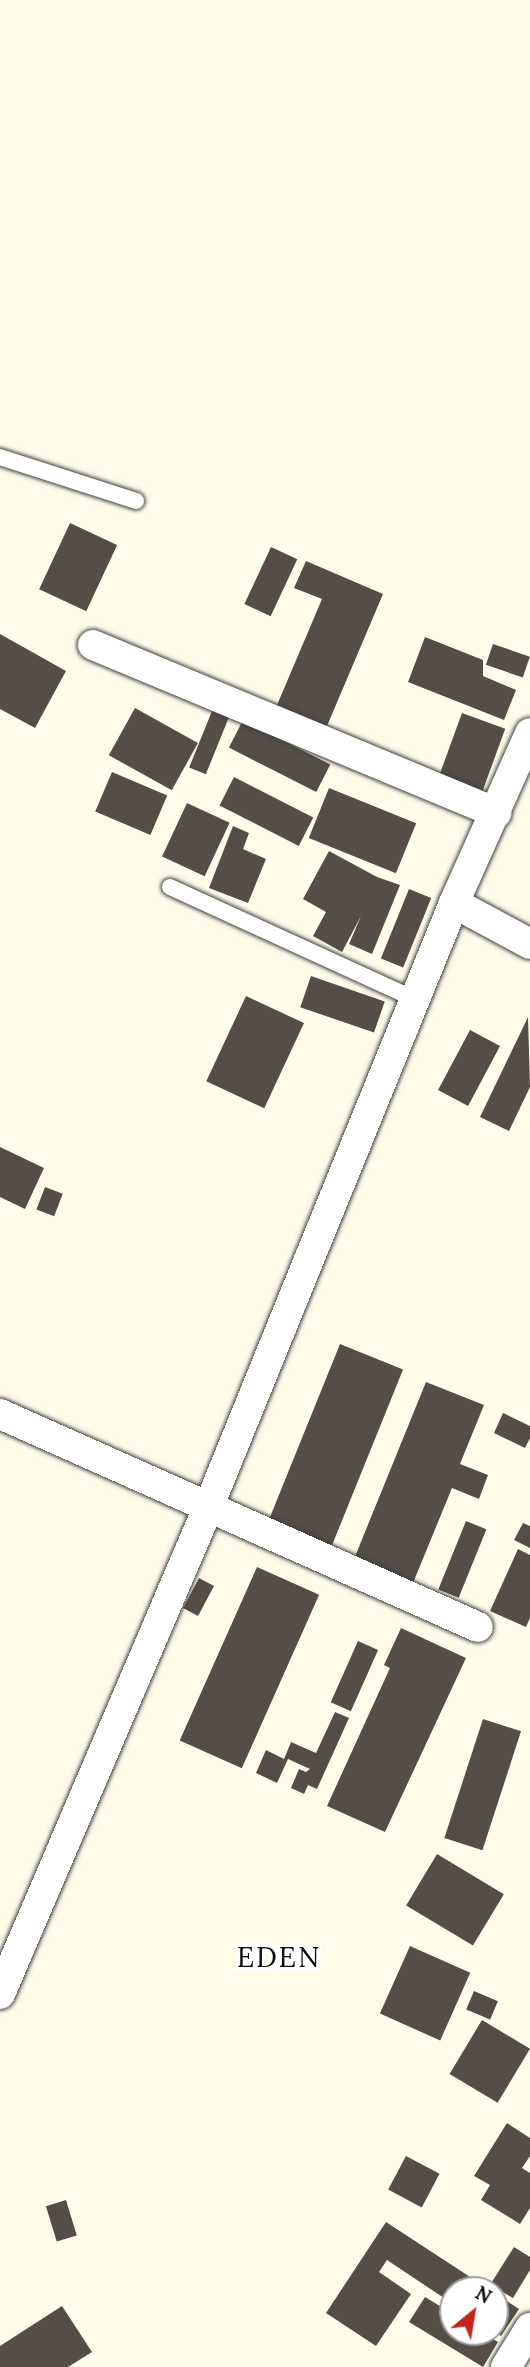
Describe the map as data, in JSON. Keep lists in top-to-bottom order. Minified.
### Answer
{"districts":["EDEN"],"north":"top right"}
